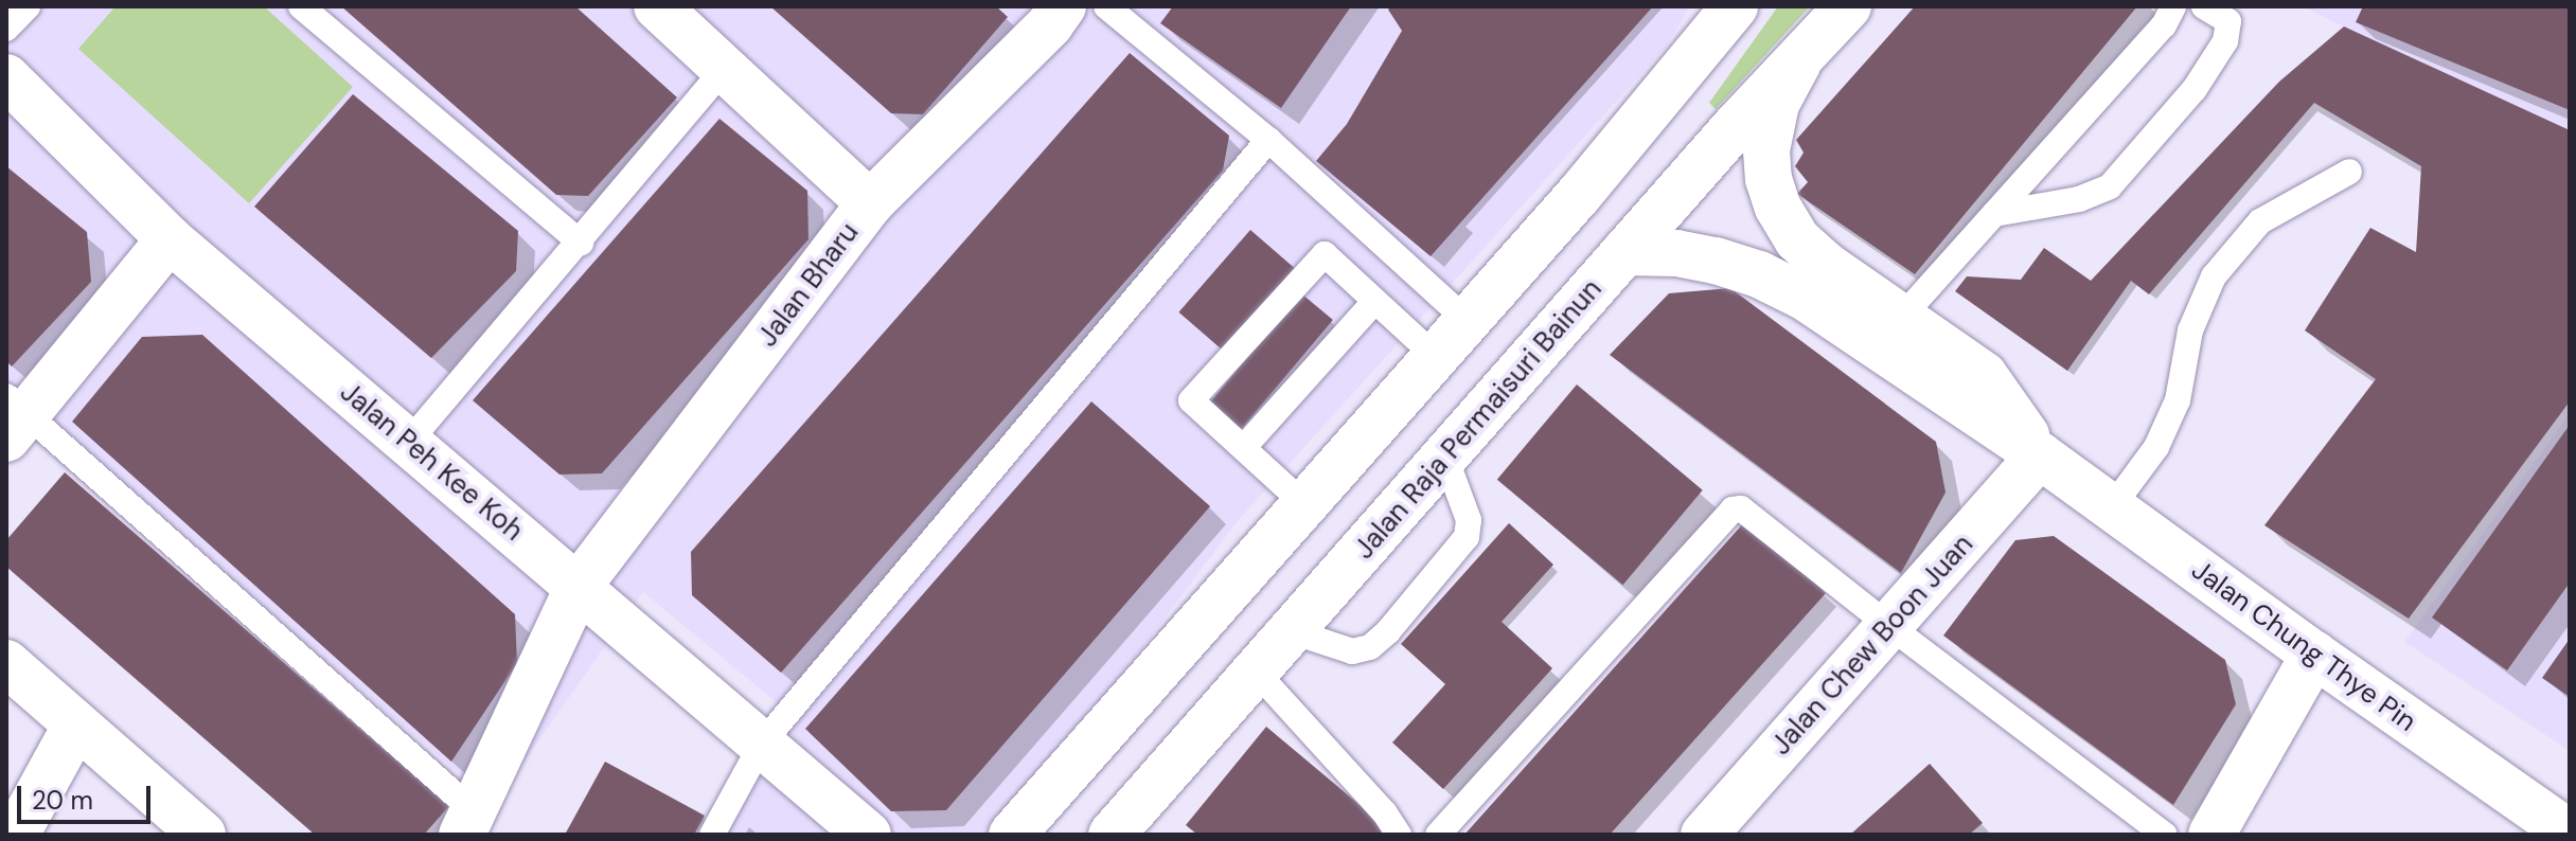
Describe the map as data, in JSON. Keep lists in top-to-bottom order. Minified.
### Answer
{"streets":{"street":["Jalan Bharu","Jalan Raja Permaisuri Bainun","Jalan Peh Kee Koh","Jalan Chew Boon Juan","Jalan Chung Thye Pin"]},"crossings":[["Jalan Bharu","Jalan Peh Kee Koh"],["Jalan Raja Permaisuri Bainun","Jalan Chung Thye Pin"],["Jalan Chew Boon Juan","Jalan Chung Thye Pin"]],"scale_bar":"20 m"}
